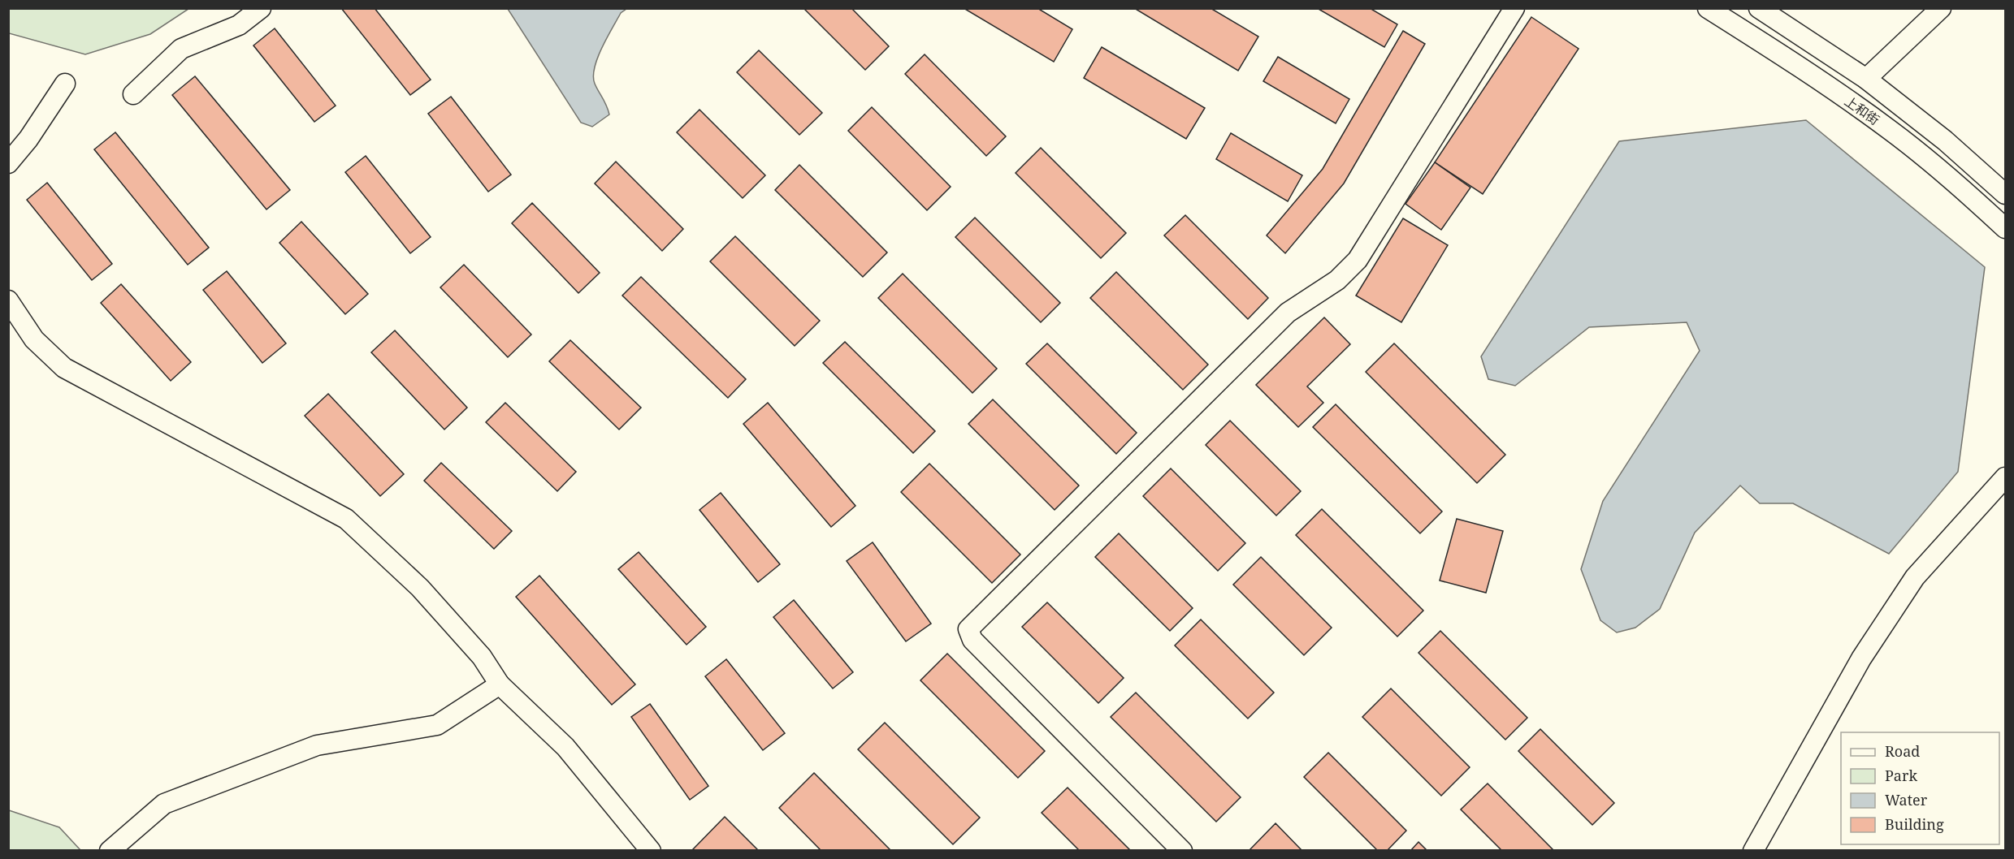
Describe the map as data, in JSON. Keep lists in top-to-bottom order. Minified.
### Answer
{"streets":{"street":["上和街"]},"legend":["Road","Park","Water","Building"]}
